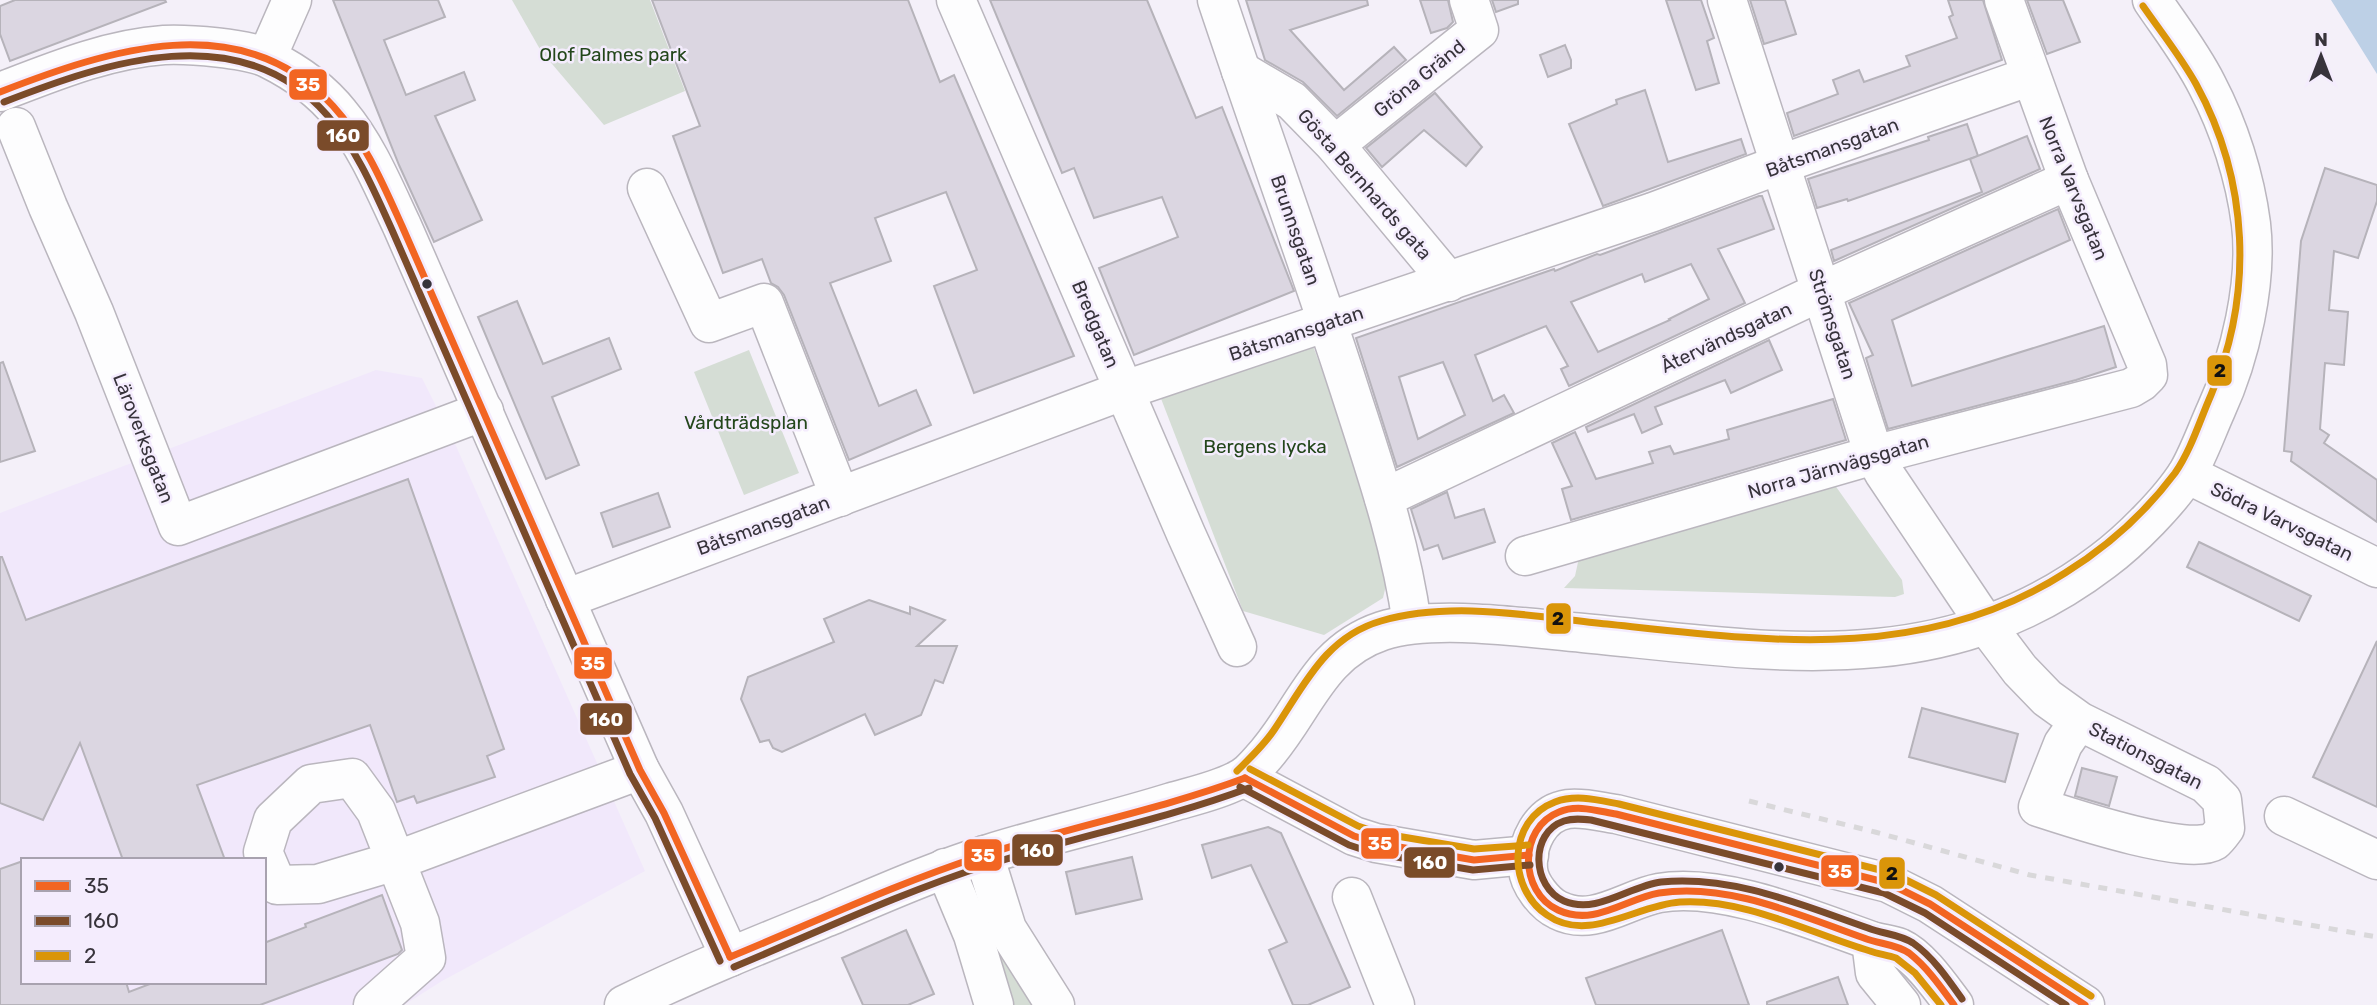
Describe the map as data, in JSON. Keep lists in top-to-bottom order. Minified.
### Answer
{"streets":{"street":["Gröna Gränd","Båtsmansgatan","Gösta Bernhards gata","Norra Varvsgatan","Brunnsgatan","Bredgatan","Strömsgatan","Återvändsgatan","Läroverksgatan","Norra Järnvägsgatan","Södra Varvsgatan","Stationsgatan"]},"crossings":[["Gröna Gränd","Gösta Bernhards gata"],["Båtsmansgatan","Gösta Bernhards gata"],["Båtsmansgatan","Norra Varvsgatan"],["Båtsmansgatan","Brunnsgatan"],["Båtsmansgatan","Bredgatan"],["Båtsmansgatan","Strömsgatan"],["Gösta Bernhards gata","Brunnsgatan"],["Norra Varvsgatan","Återvändsgatan"],["Norra Varvsgatan","Norra Järnvägsgatan"],["Brunnsgatan","Återvändsgatan"],["Strömsgatan","Återvändsgatan"],["Strömsgatan","Norra Järnvägsgatan"],["Strömsgatan","Stationsgatan"]],"parks":["Olof Palmes park","Vårdträdsplan","Bergens lycka"],"lines":["transit line 2","transit line 35","transit line 160"],"legend":["35","160","2"],"north":"top"}
